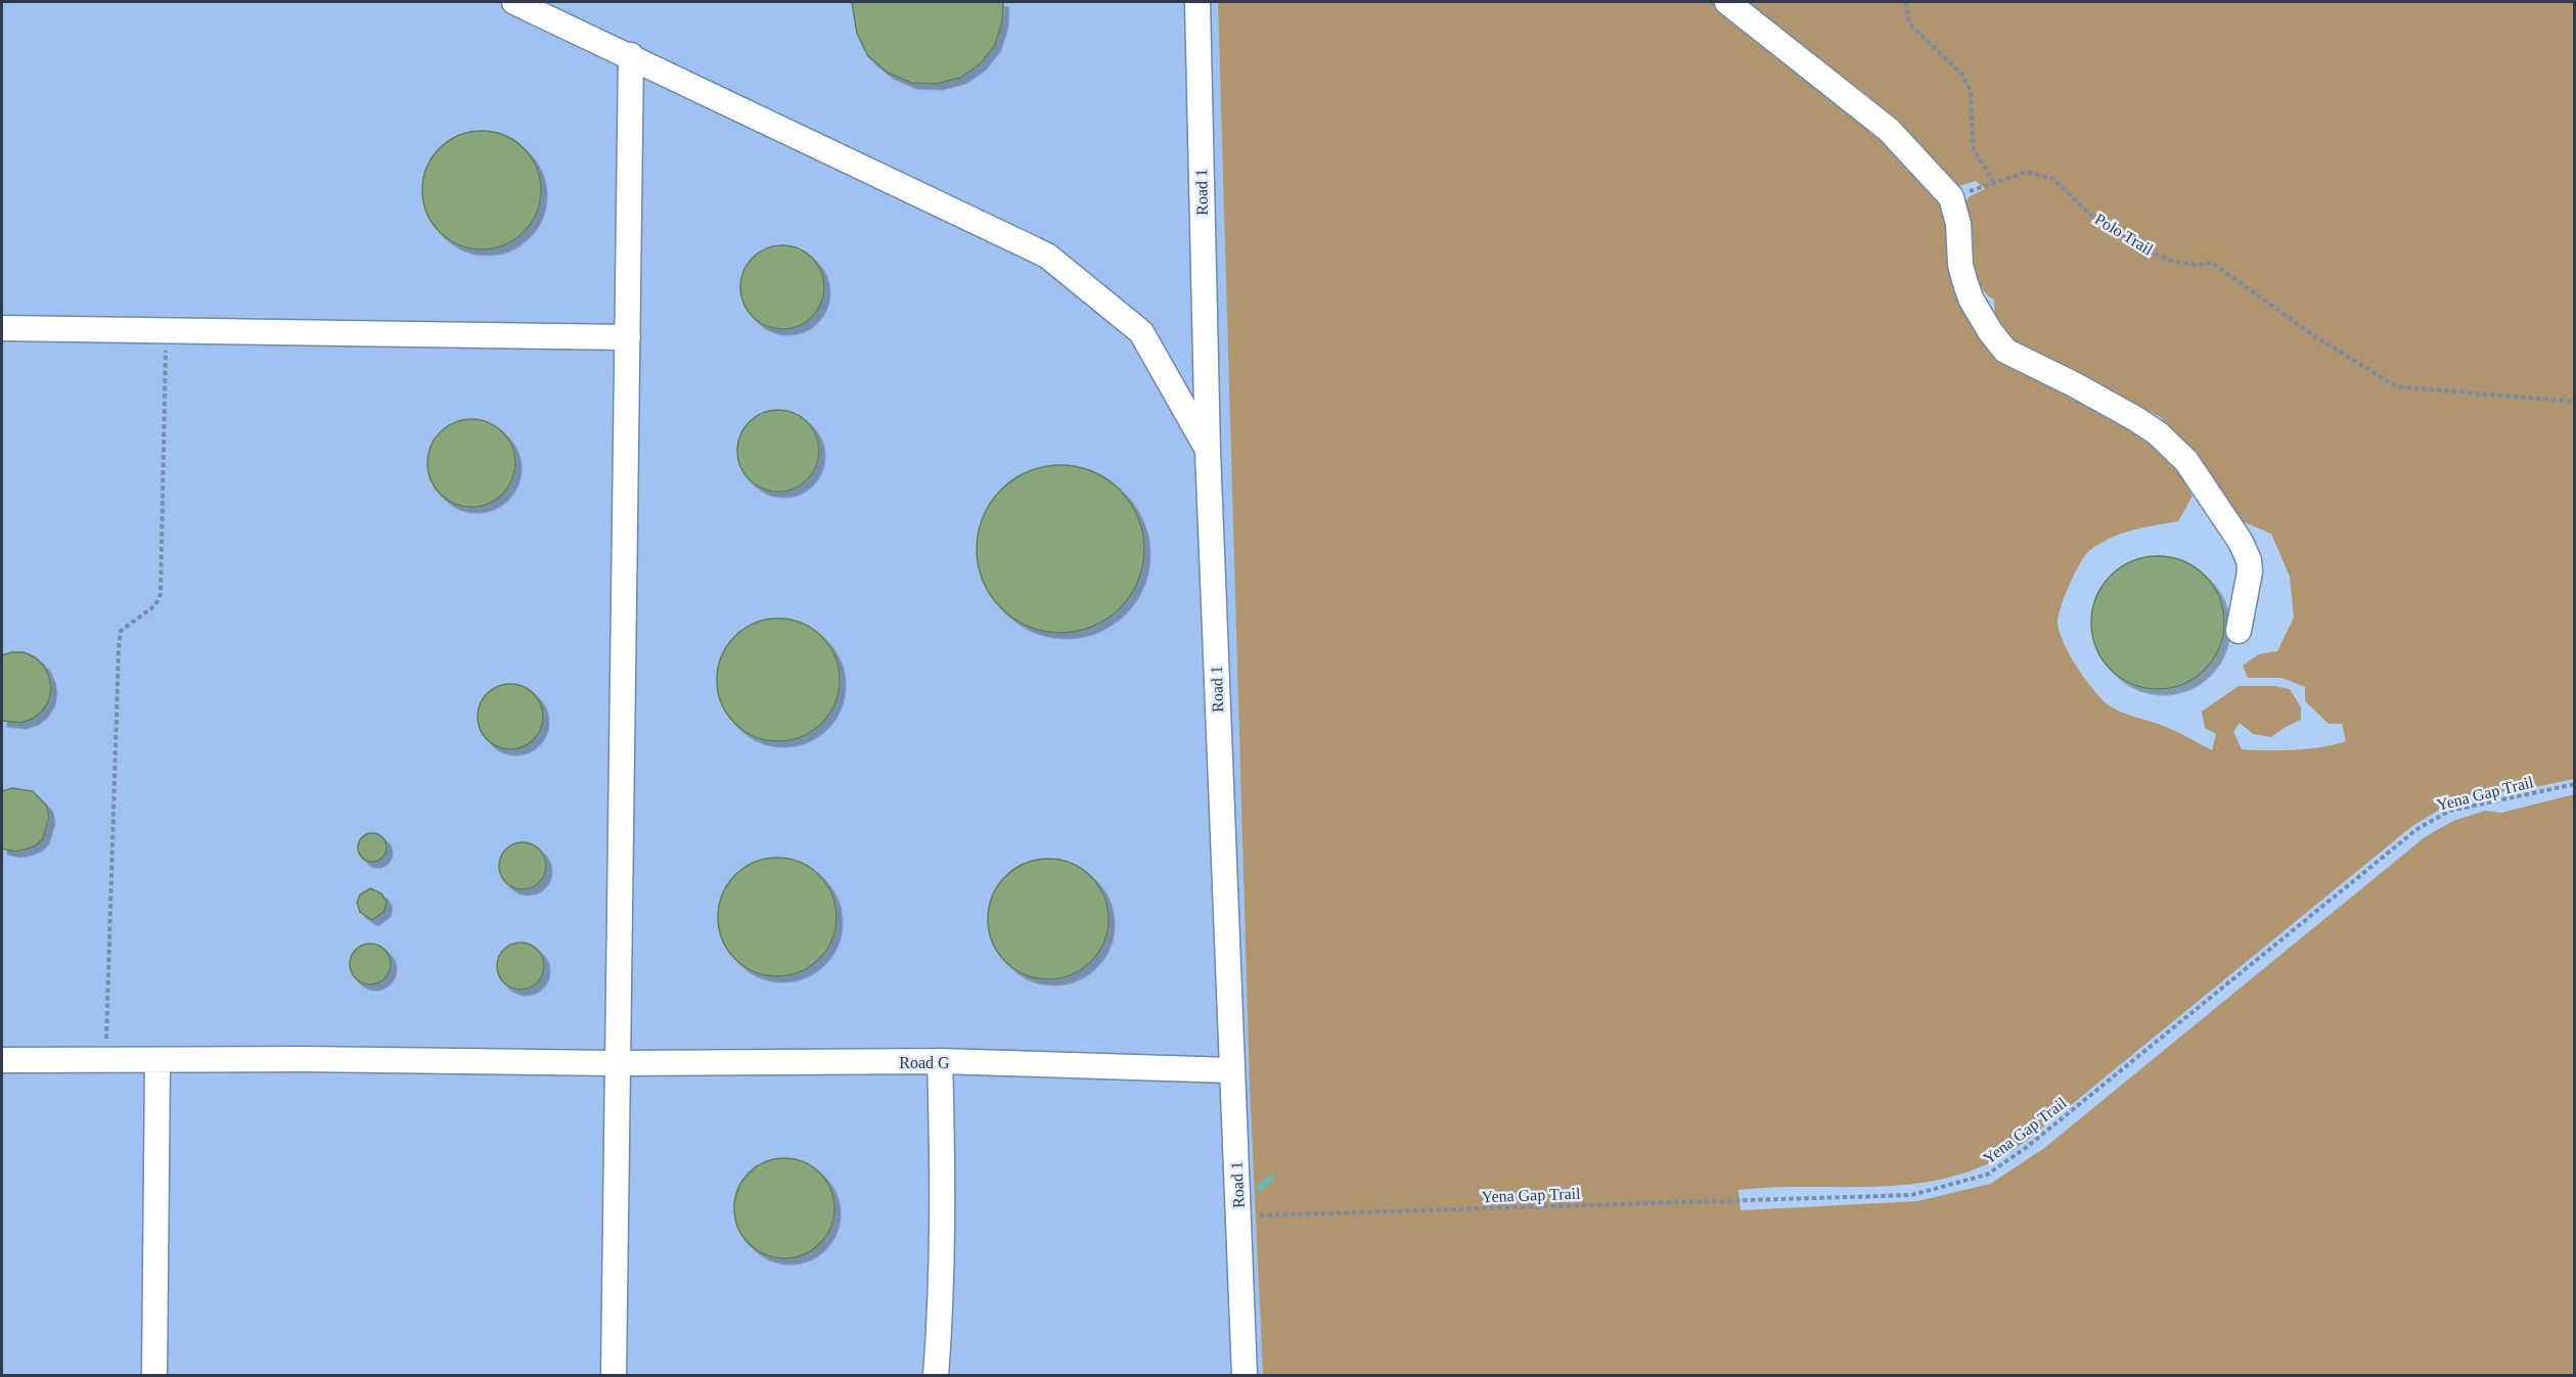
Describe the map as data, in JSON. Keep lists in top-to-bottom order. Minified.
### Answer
{"streets":{"lane":["Road 1","Road G"],"path":["Polo Trail","Yena Gap Trail"]},"crossings":[["Road 1","Yena Gap Trail"],["Road 1","Road G"]]}
